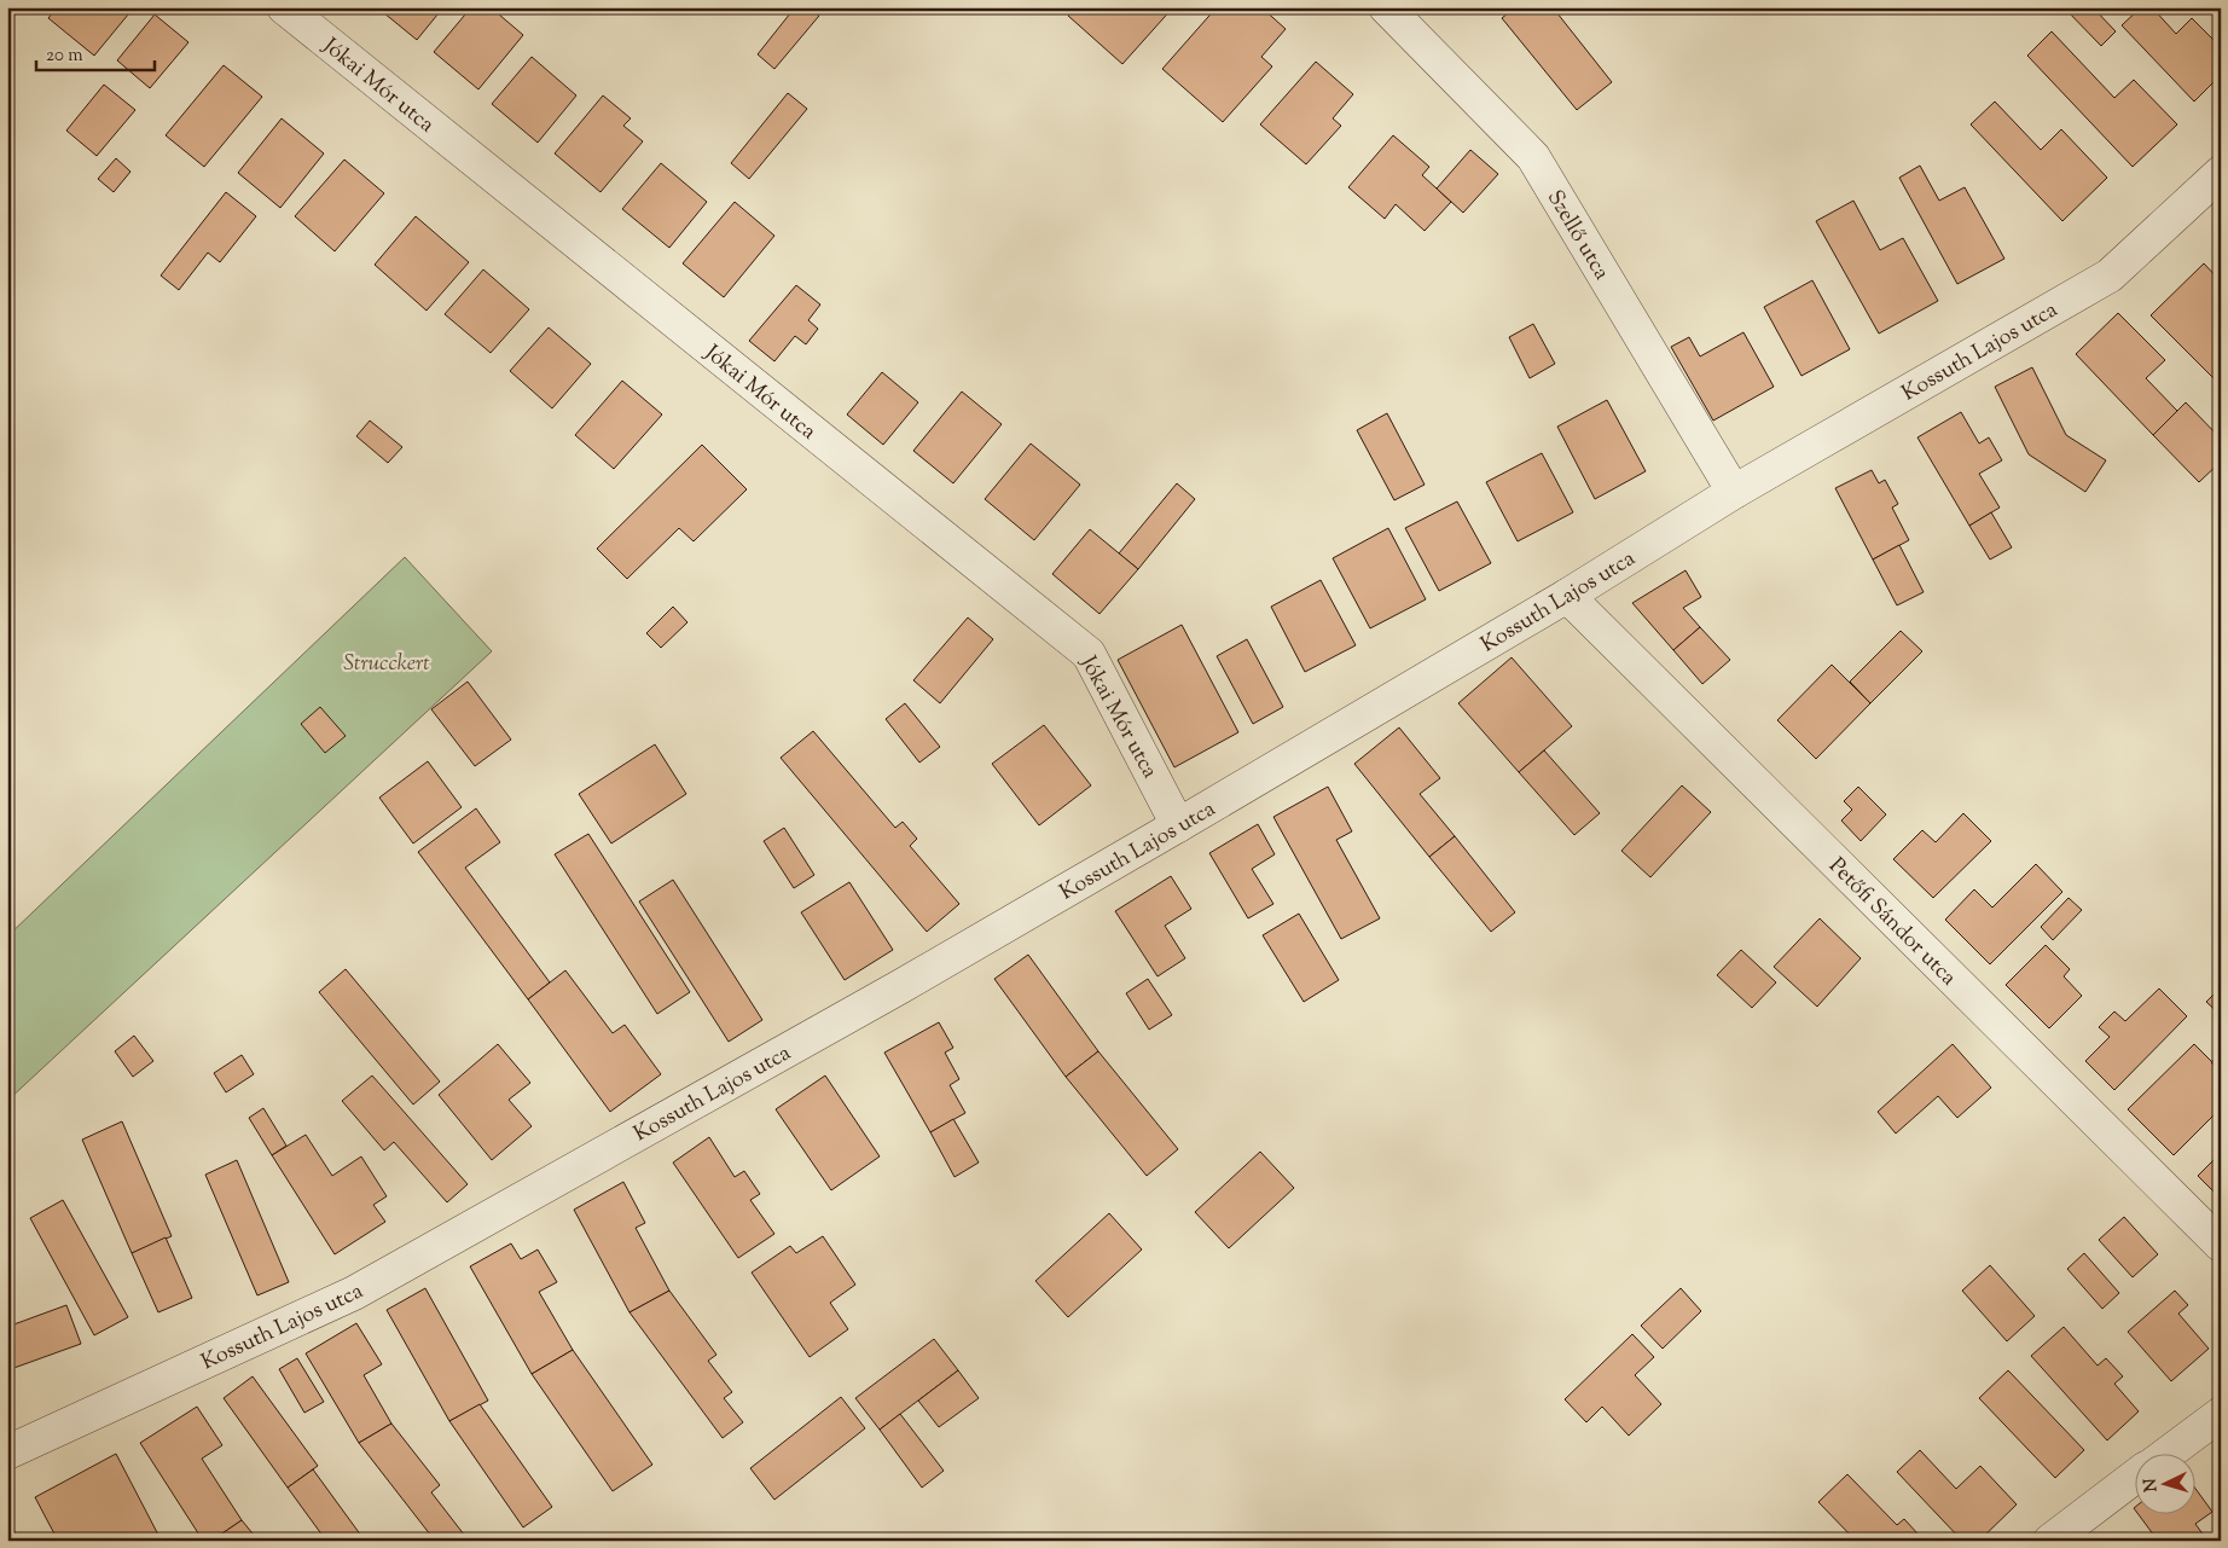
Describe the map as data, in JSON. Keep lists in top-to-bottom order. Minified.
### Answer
{"streets":{"street":["Jókai Mór utca","Szellő utca","Kossuth Lajos utca","Petőfi Sándor utca"]},"crossings":[["Jókai Mór utca","Kossuth Lajos utca"],["Szellő utca","Kossuth Lajos utca"],["Kossuth Lajos utca","Petőfi Sándor utca"]],"parks":["Strucckert"],"scale_bar":"20 m","north":"left"}
